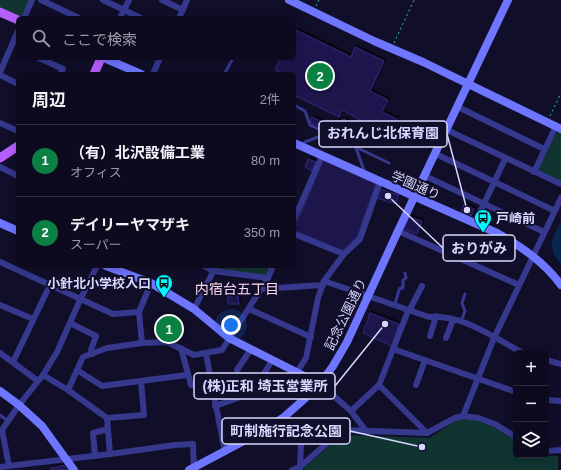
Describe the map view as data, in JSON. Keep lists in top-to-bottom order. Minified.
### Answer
{"streets":{"street":["学園通り","記念公園通り"]},"crossings":[["学園通り","記念公園通り"]],"districts":["内宿台五丁目"],"places":{"other":["おりがみ","おれんじ北保育園","(株)正和 埼玉営業所","町制施行記念公園"],"bus stop":["戸崎前","小針北小学校入口"]},"page":{"search":"ここで検索","pins":["2","1"],"heading":["周辺","2件"],"list":[{"mark":"1","name":"（有）北沢設備工業","note":"オフィス","value":"80 m"},{"mark":"2","name":"デイリーヤマザキ","note":"スーパー","value":"350 m"}],"map_buttons":["+","−"]}}
